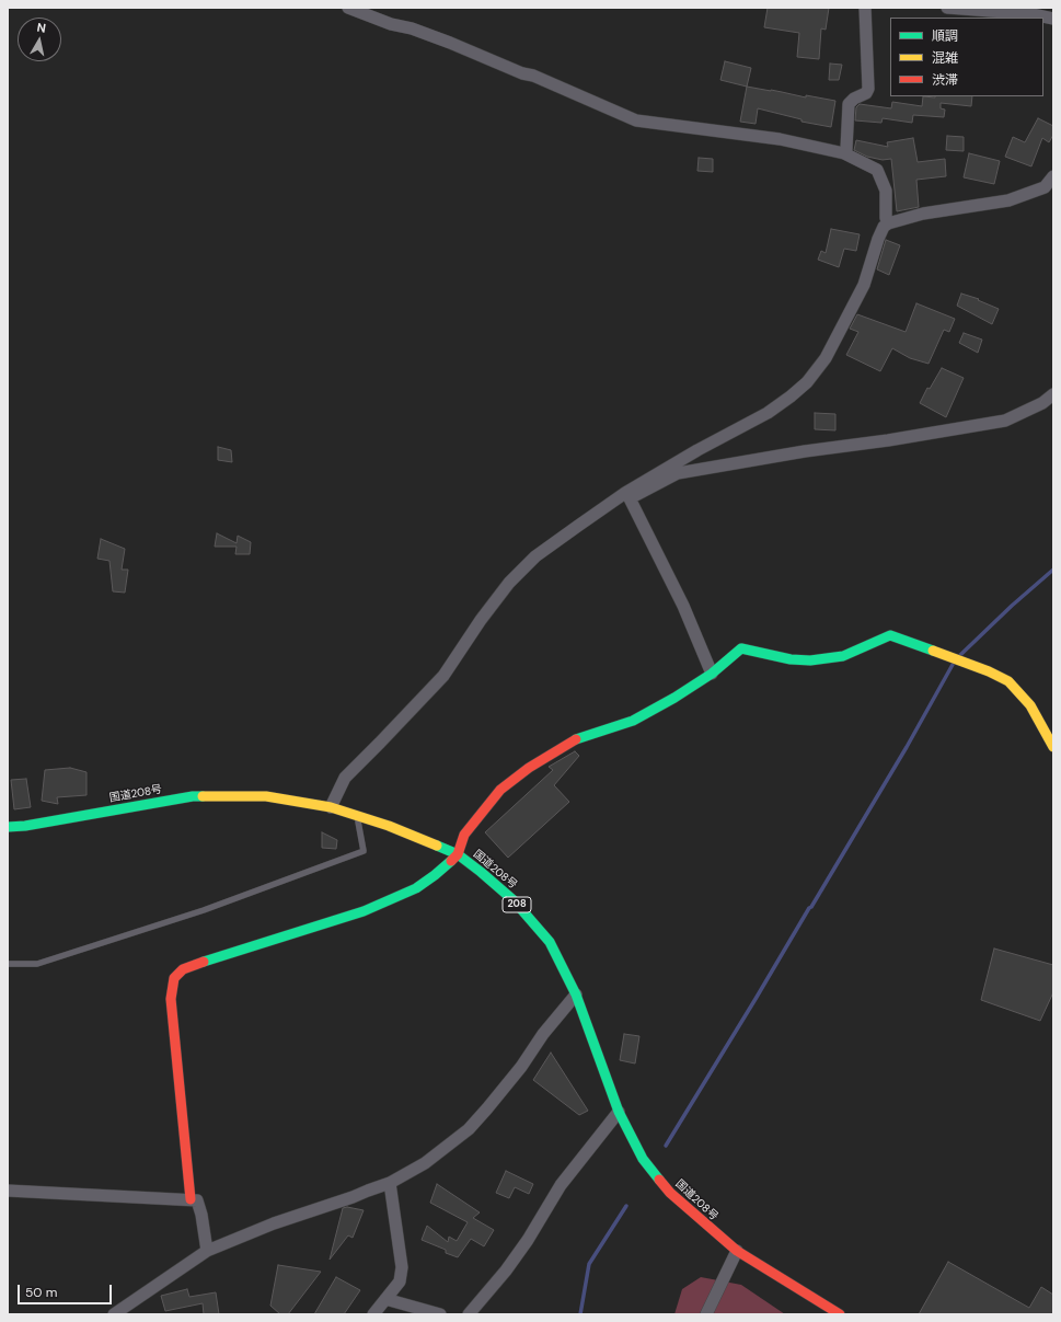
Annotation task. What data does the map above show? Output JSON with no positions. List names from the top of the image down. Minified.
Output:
{"streets":{"main road":["国道208号","208"]},"legend":["順調","混雑","渋滞"],"scale_bar":"50 m","north":"top"}
